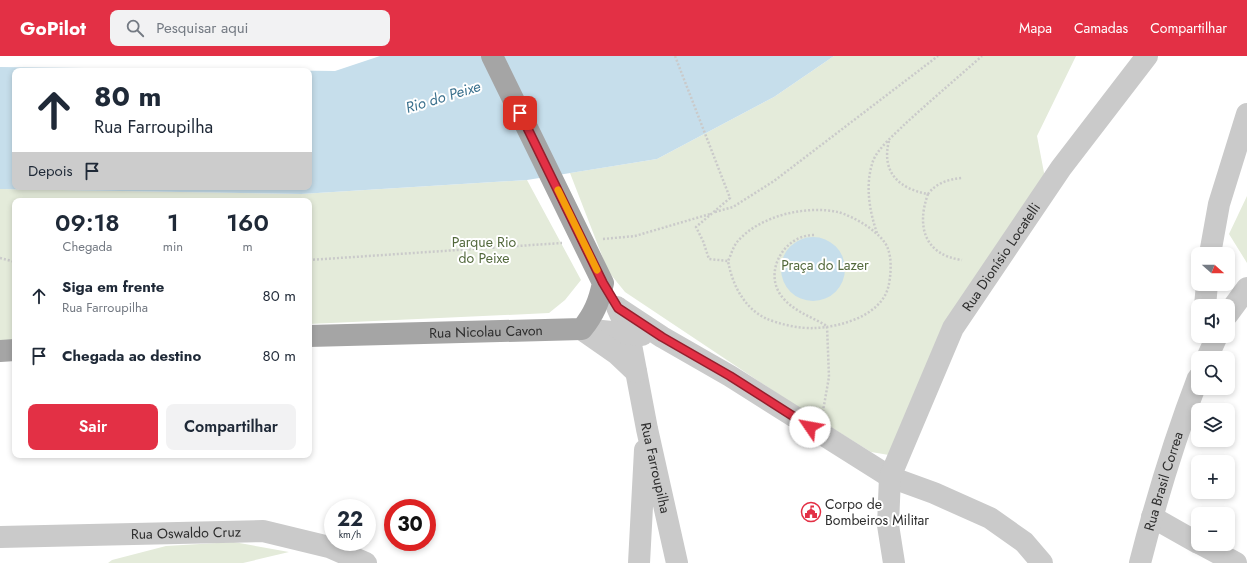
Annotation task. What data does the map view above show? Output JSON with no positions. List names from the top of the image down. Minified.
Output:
{"streets":{"main road":["Rua Nicolau Cavon","Rua Farroupilha"],"street":["Rua Dionísio Locatelli","Rua Brasil Correa","Rua Oswaldo Cruz"]},"crossings":[["Rua Dionísio Locatelli","Rua Nicolau Cavon"],["Rua Nicolau Cavon","Rua Farroupilha"]],"water":["Rio do Peixe"],"parks":["Parque Rio do Peixe","Praça do Lazer"],"places":{"public building":["Corpo de Bombeiros Militar"]},"north":"right","page":{"header":"GoPilot","search":"Pesquisar aqui","nav":["Mapa","Camadas","Compartilhar"],"turn":["80 m","Rua Farroupilha"],"then":"Depois","eta":["09:18","Chegada","1","min","160","m"],"map_buttons":["+","−"],"list":[{"name":"Siga em frente","note":"Rua Farroupilha","value":"80 m"},{"name":"Chegada ao destino","value":"80 m"}],"buttons":["Sair","Compartilhar"],"speed":"22 km/h","limit":"30"}}
